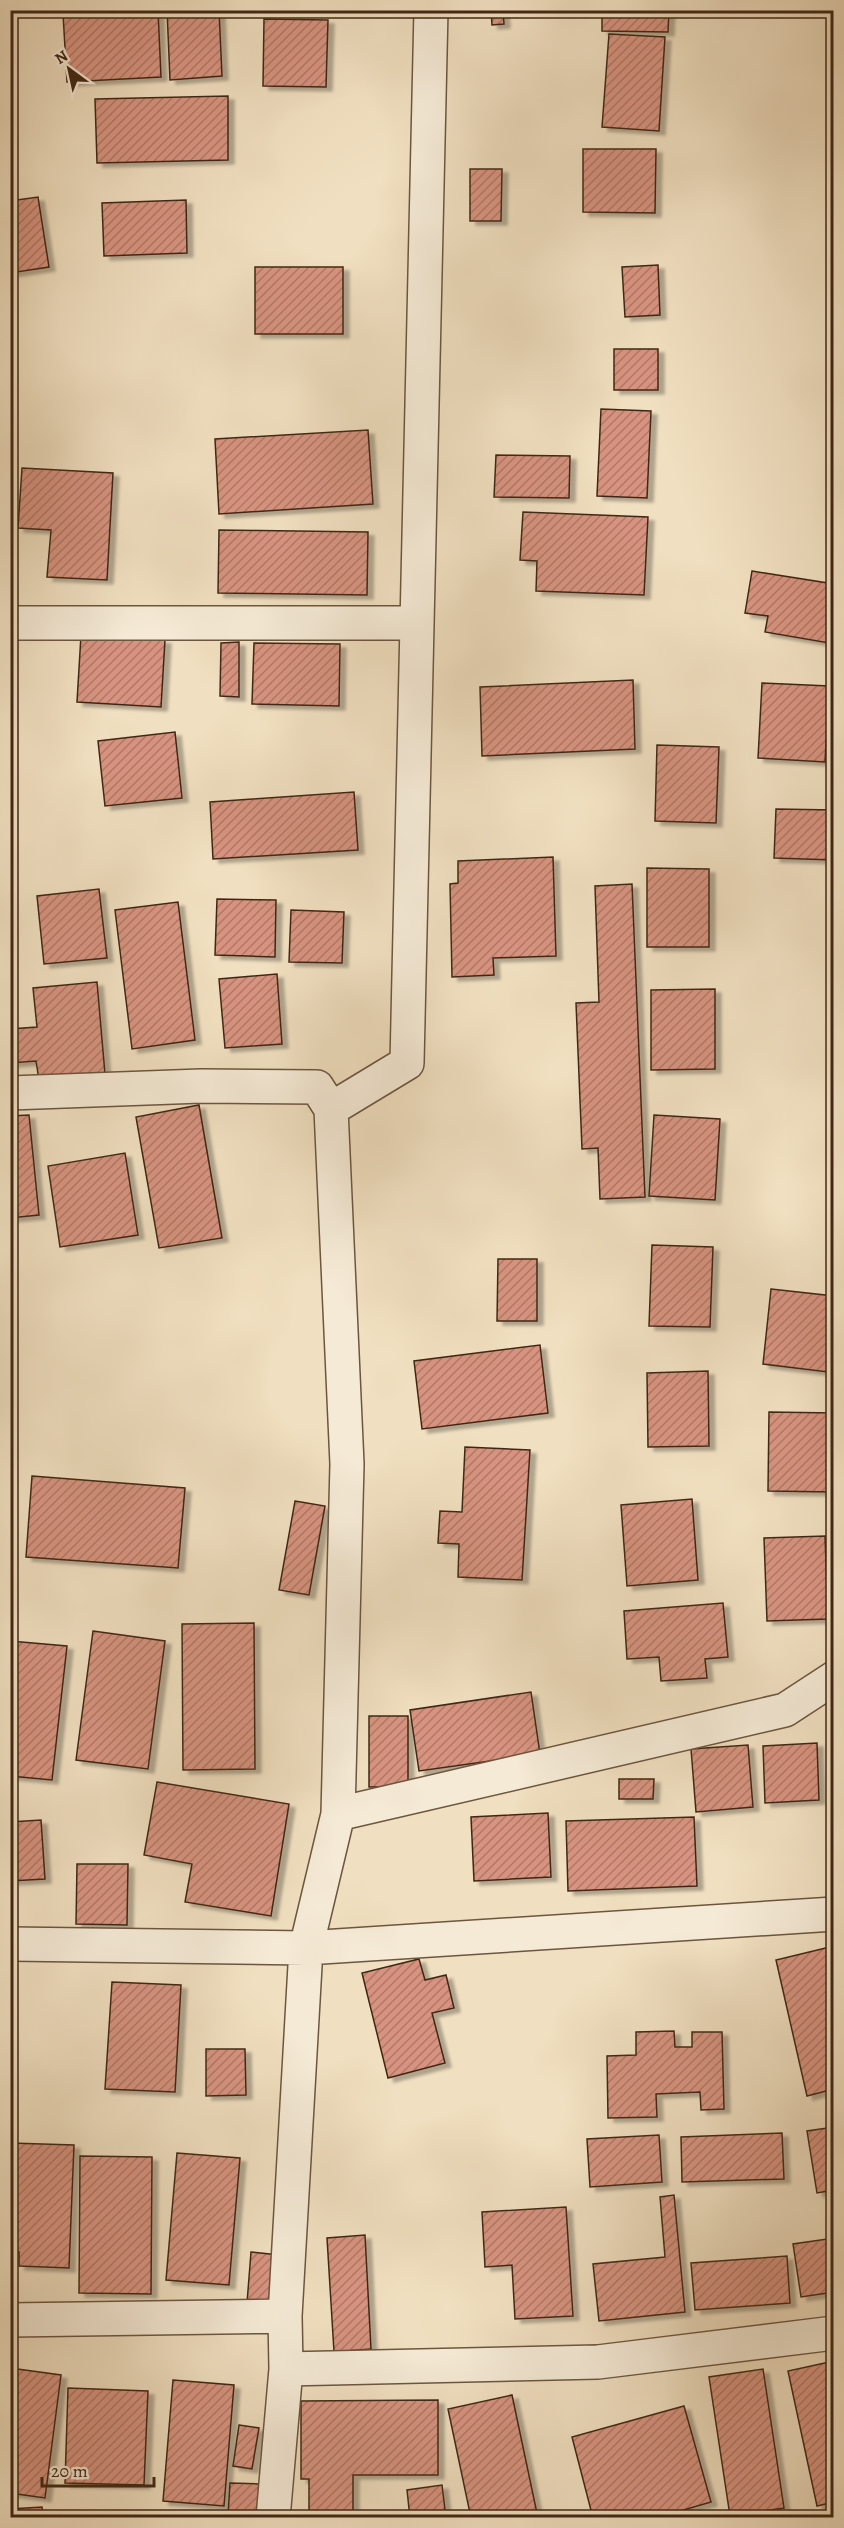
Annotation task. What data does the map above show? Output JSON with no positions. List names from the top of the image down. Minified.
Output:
{"scale_bar":"20 m","north":"top left"}
